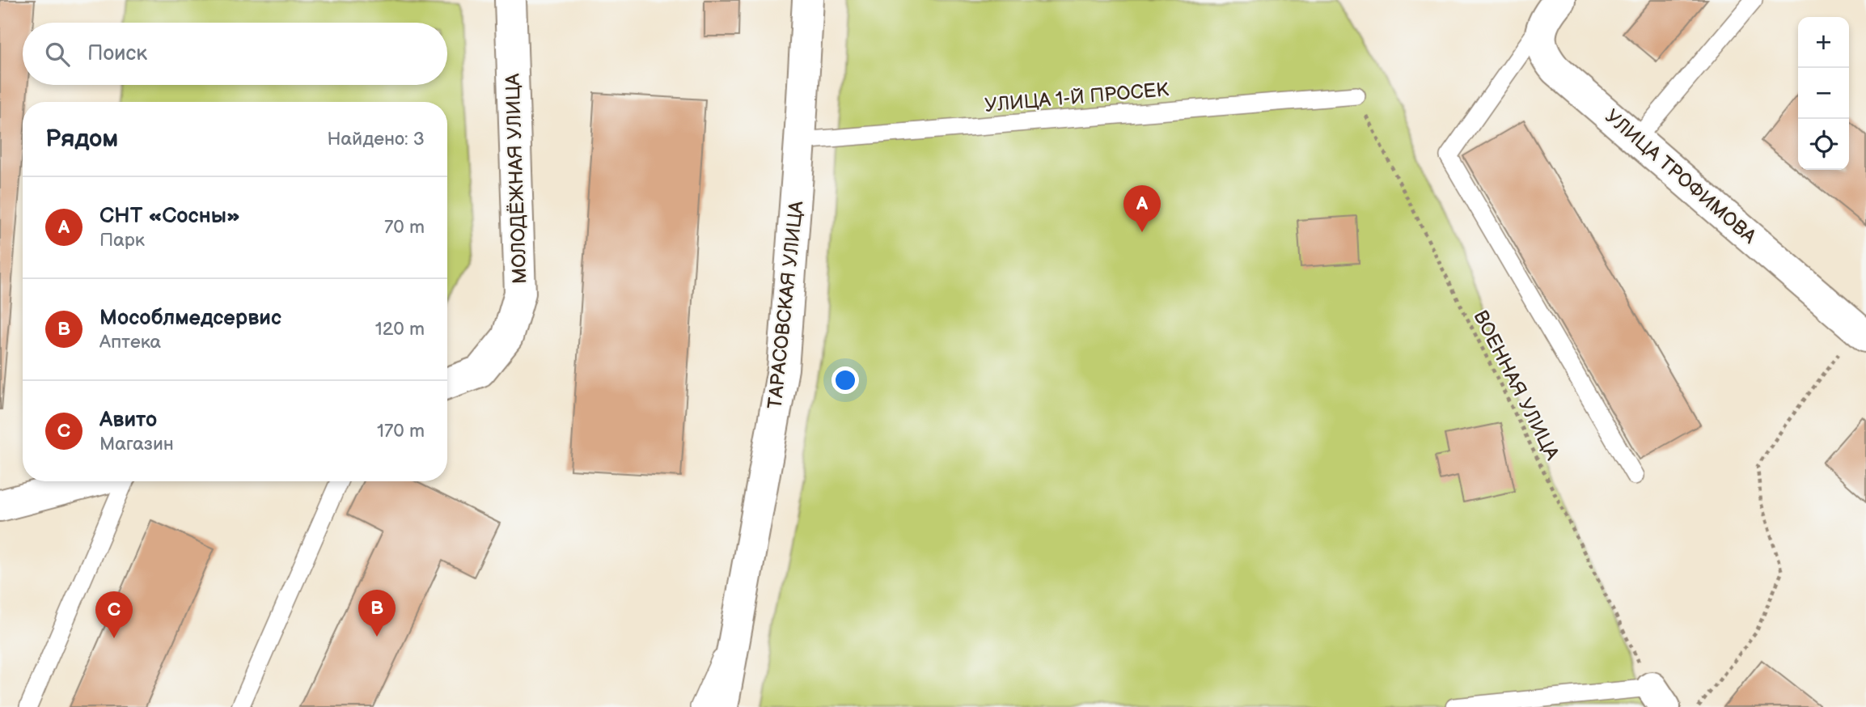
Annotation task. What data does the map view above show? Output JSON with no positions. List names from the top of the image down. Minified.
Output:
{"streets":{"street":["УЛИЦА ТРОФИМОВА","МОЛОДЁЖНАЯ УЛИЦА","ТАРАСОВСКАЯ УЛИЦА"],"lane":["УЛИЦА 1-Й ПРОСЕК"],"path":["ВОЕННАЯ УЛИЦА"]},"crossings":[["УЛИЦА 1-Й ПРОСЕК","ТАРАСОВСКАЯ УЛИЦА"],["УЛИЦА 1-Й ПРОСЕК","ВОЕННАЯ УЛИЦА"]],"page":{"map_buttons":["+","−"],"search":"Поиск","heading":["Рядом","Найдено: 3"],"list":[{"mark":"A","name":"СНТ «Сосны»","note":"Парк","value":"70 m"},{"mark":"B","name":"Мособлмедсервис","note":"Аптека","value":"120 m"},{"mark":"C","name":"Авито","note":"Магазин","value":"170 m"}],"pins":["A","B","C"]}}
